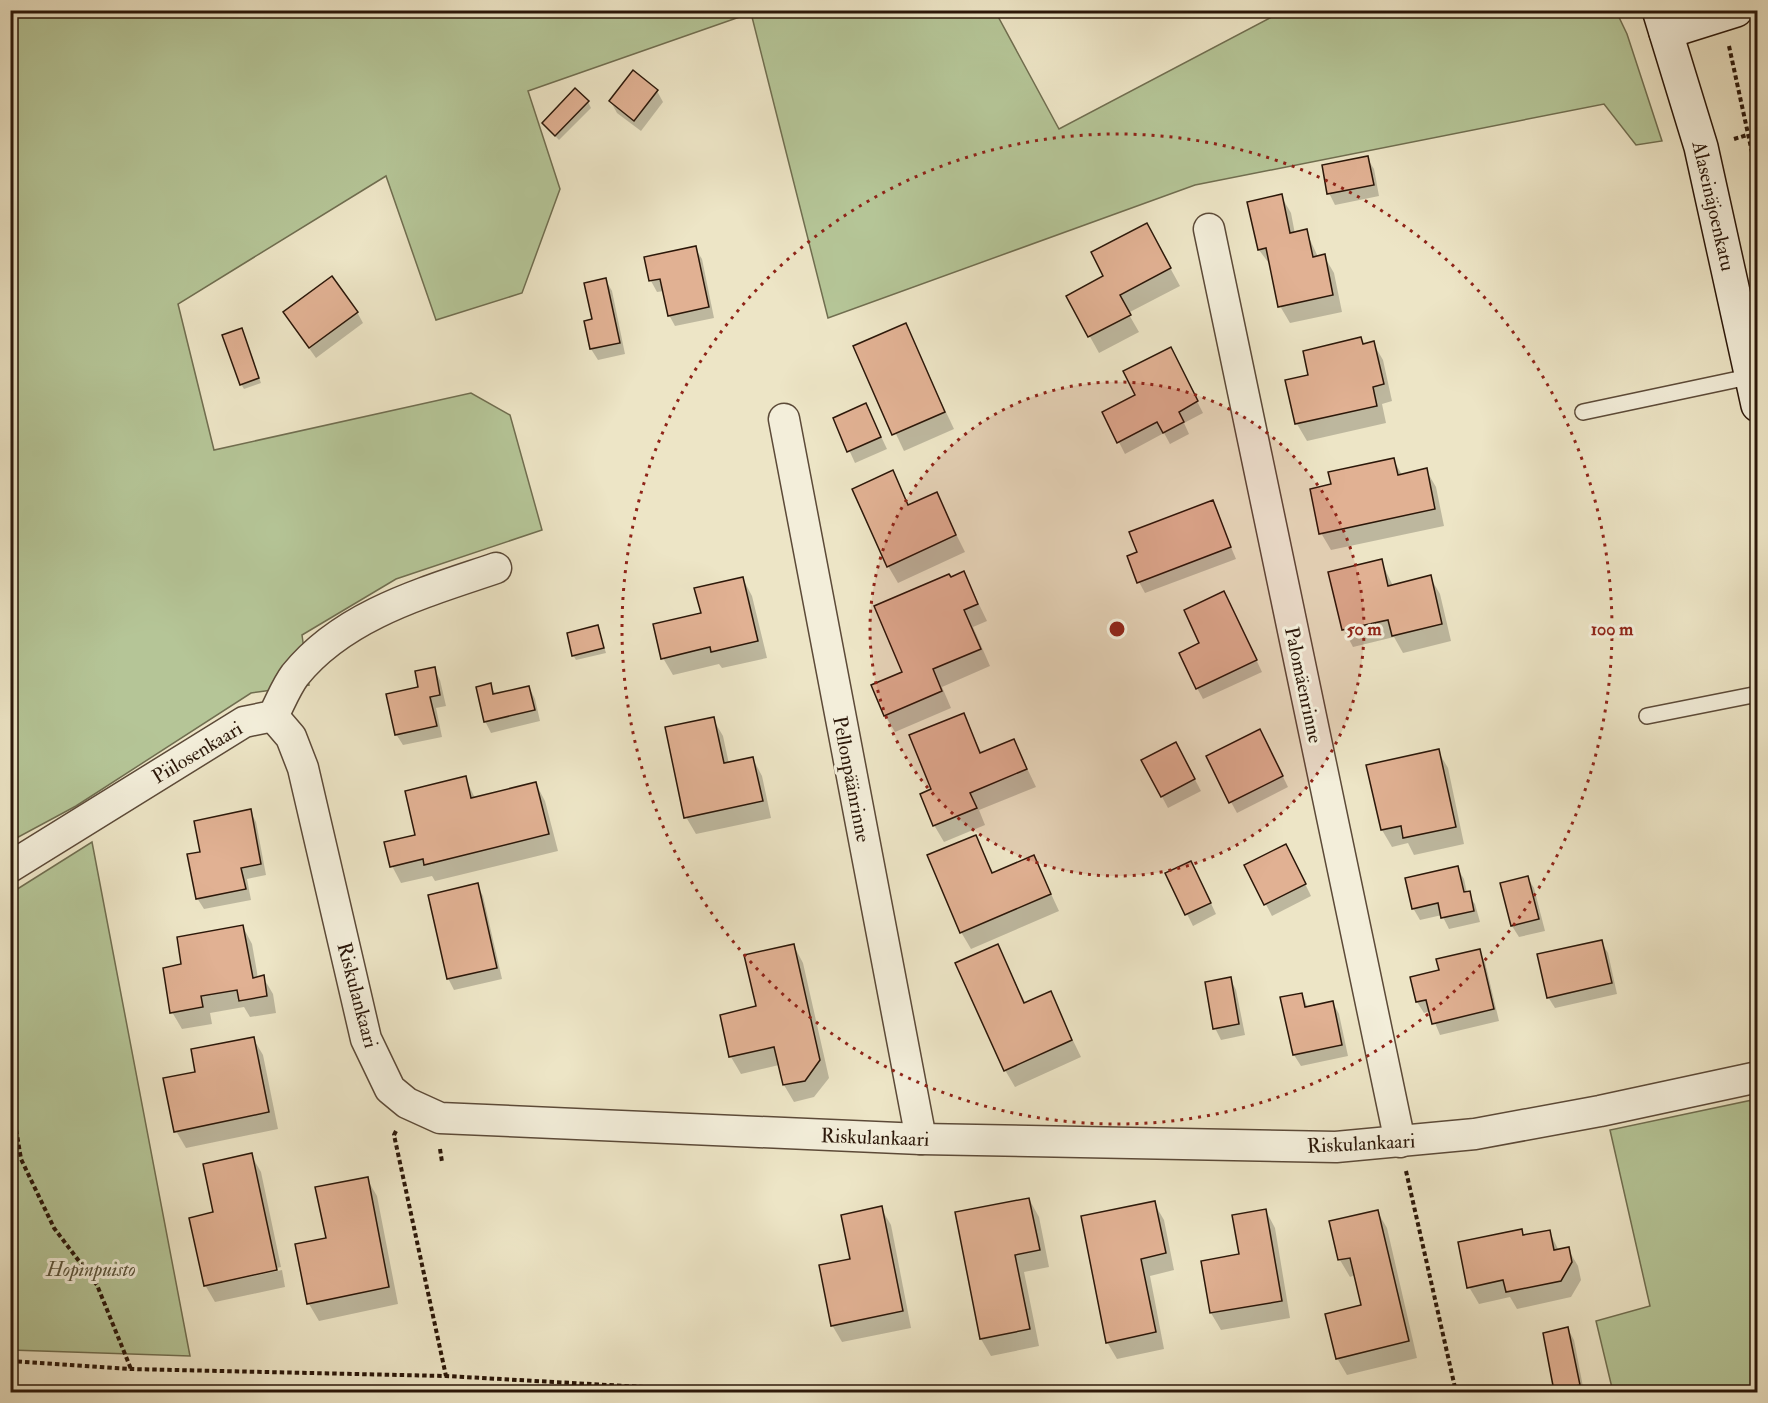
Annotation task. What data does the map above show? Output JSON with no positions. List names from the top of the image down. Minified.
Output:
{"streets":{"street":["Alaseinäjoenkatu","Palomäenrinne","Piilosenkaari","Pellonpäänrinne","Riskulankaari"]},"crossings":[["Palomäenrinne","Riskulankaari"],["Piilosenkaari","Riskulankaari"],["Pellonpäänrinne","Riskulankaari"]],"parks":["Hopinpuisto"],"rings":["50 m","100 m"]}
